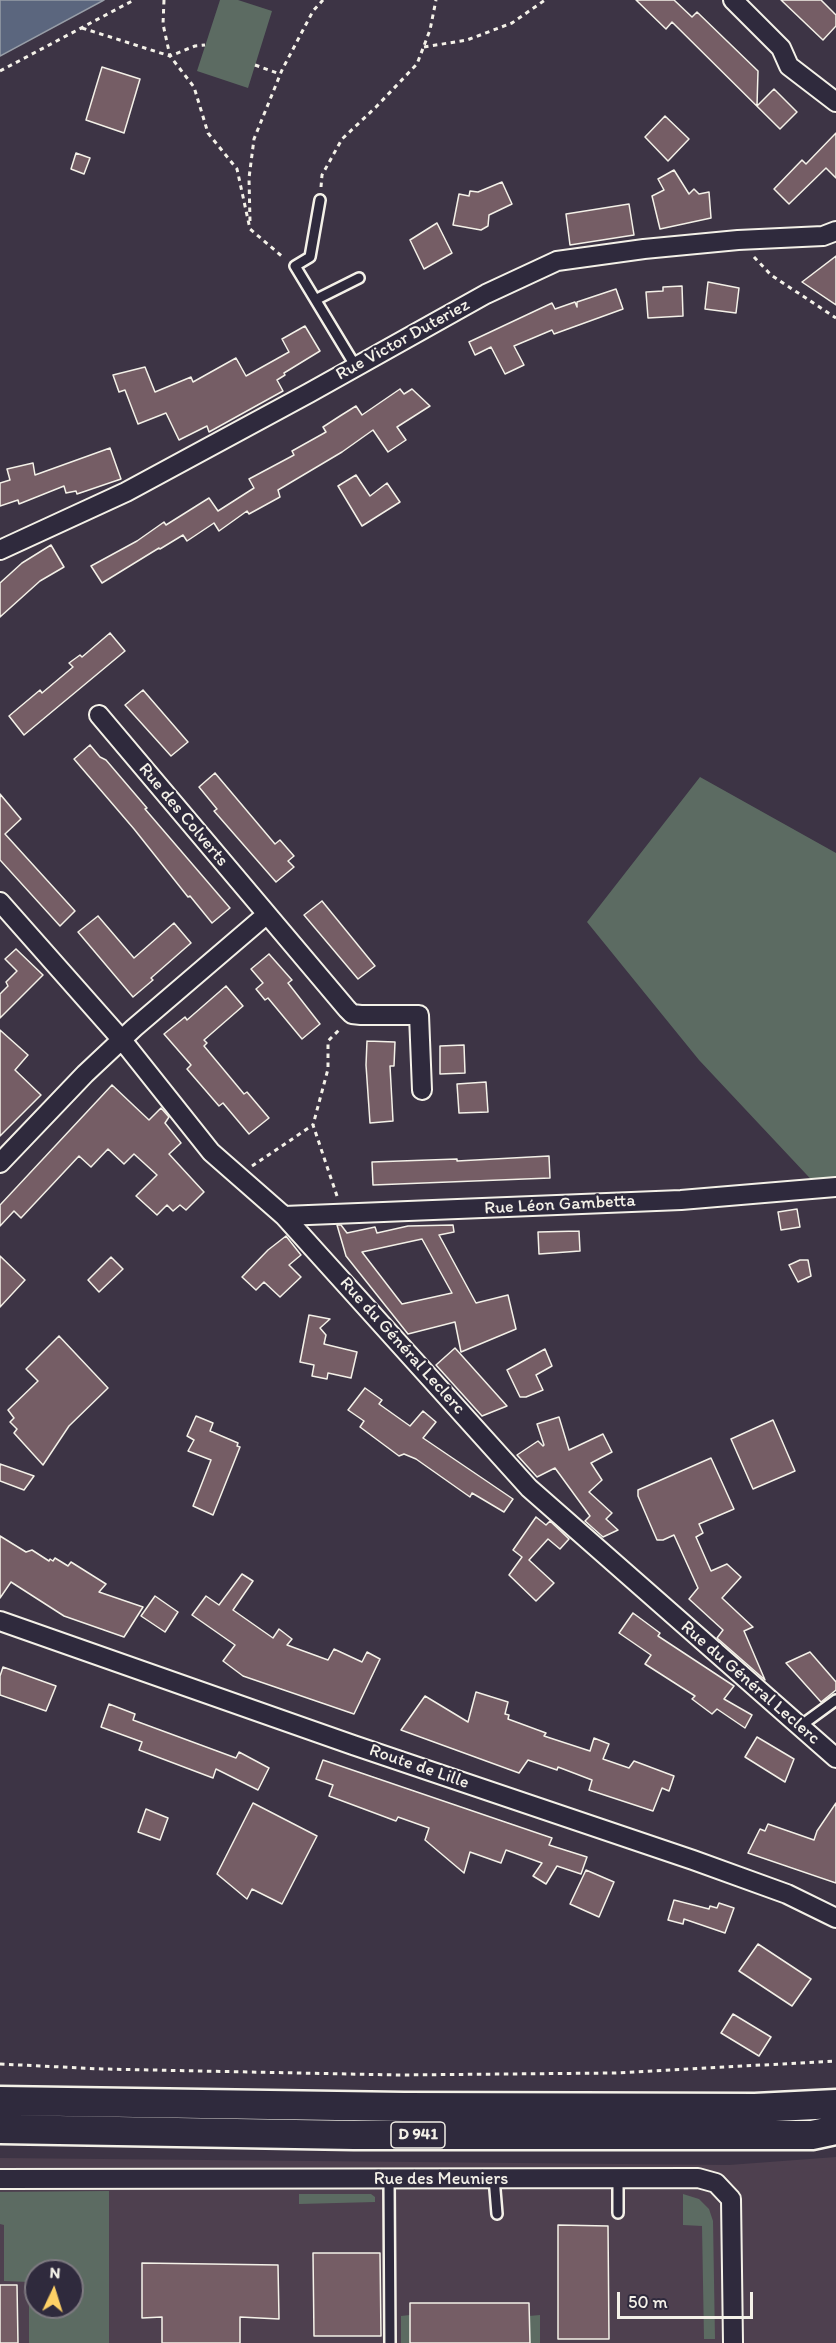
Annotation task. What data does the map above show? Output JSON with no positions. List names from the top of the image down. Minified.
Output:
{"streets":{"highway":["D 941"],"street":["Rue Victor Duteriez","Rue des Colverts","Rue Léon Gambetta","Rue du Général Leclerc","Route de Lille","Rue des Meuniers"]},"crossings":[["Rue Léon Gambetta","Rue du Général Leclerc"]],"scale_bar":"50 m","north":"top"}
